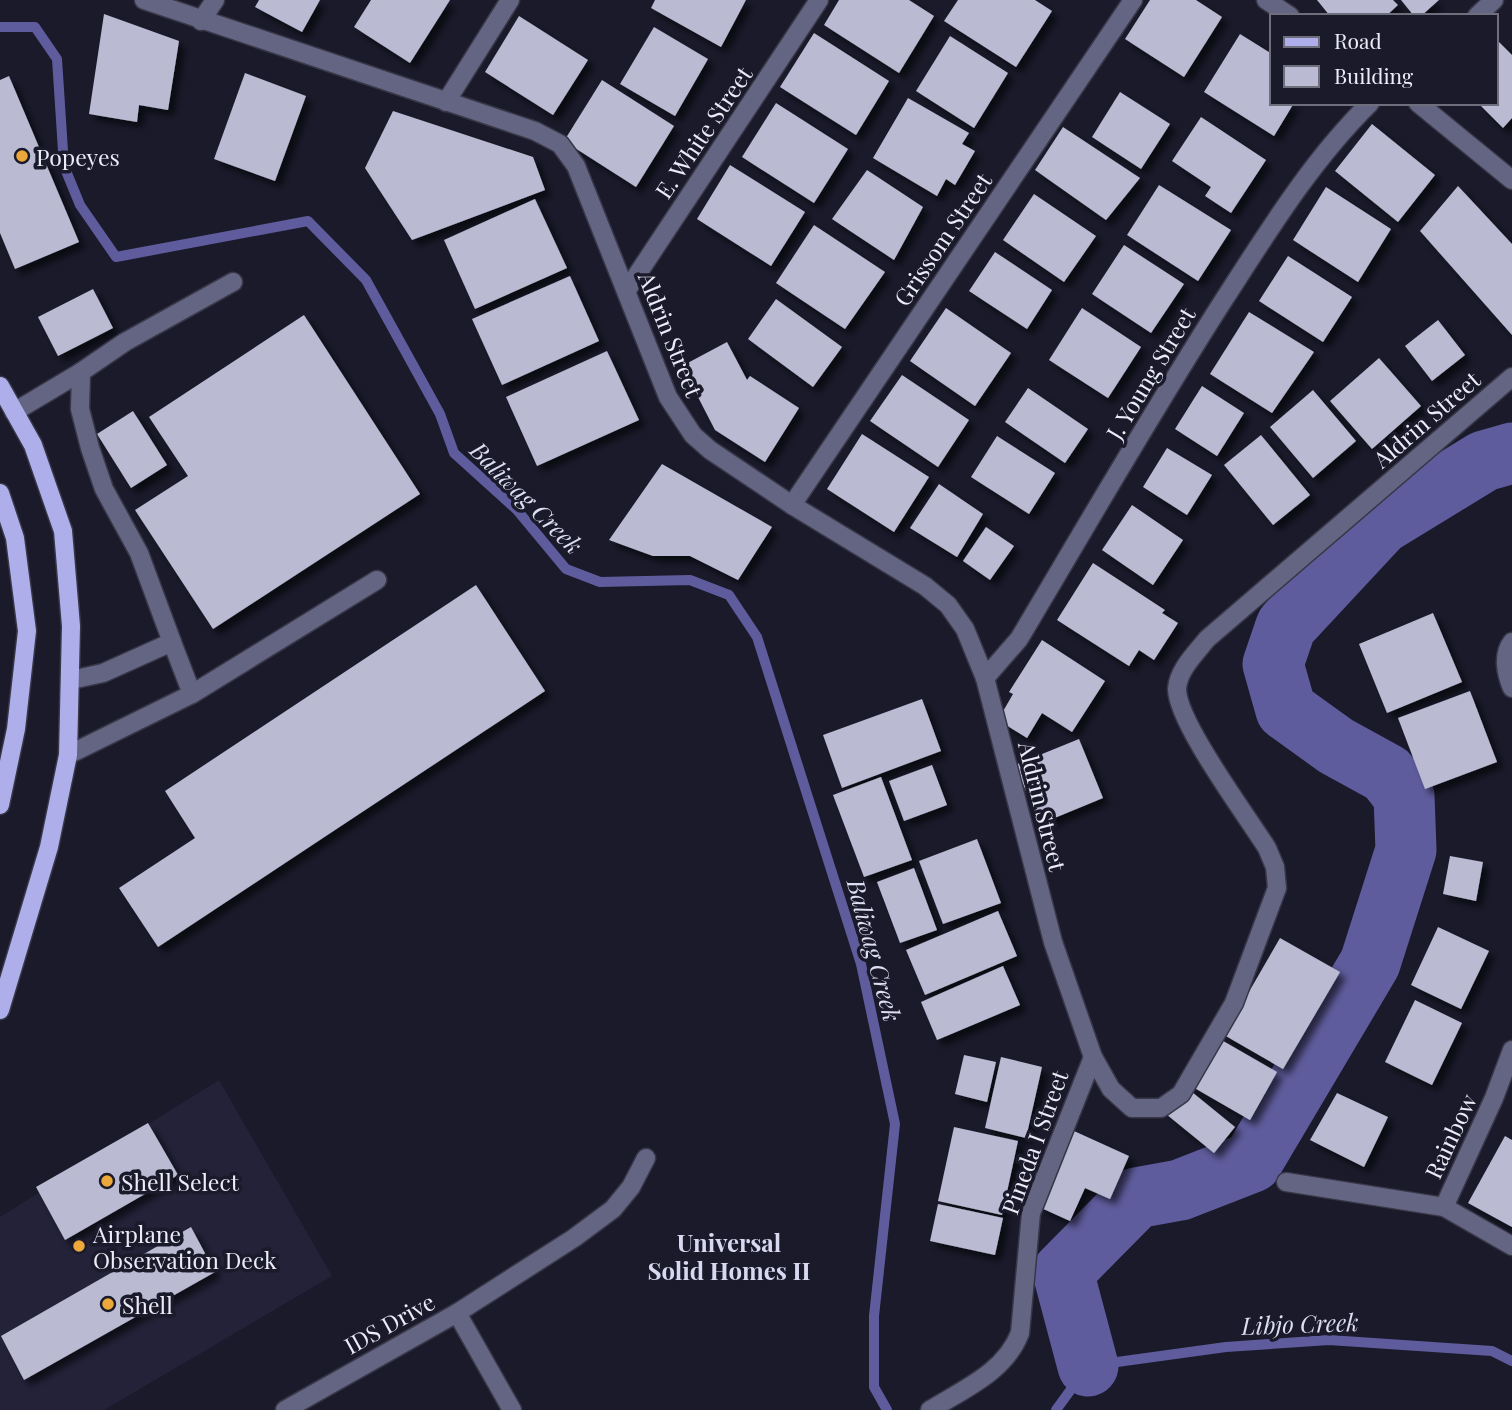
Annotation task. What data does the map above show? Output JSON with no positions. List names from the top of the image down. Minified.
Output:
{"streets":{"street":["E. White Street","Grissom Street","Aldrin Street","J. Young Street","Rainbow","Pineda I Street","IDS Drive"]},"crossings":[["E. White Street","Aldrin Street"],["Grissom Street","Aldrin Street"],["Aldrin Street","J. Young Street"],["Aldrin Street","Pineda I Street"]],"districts":["Universal Solid Homes II"],"water":["Baliwag Creek","Libjo Creek"],"places":["Popeyes","Shell Select","Airplane Observation Deck","Shell"],"legend":["Road","Building"]}
